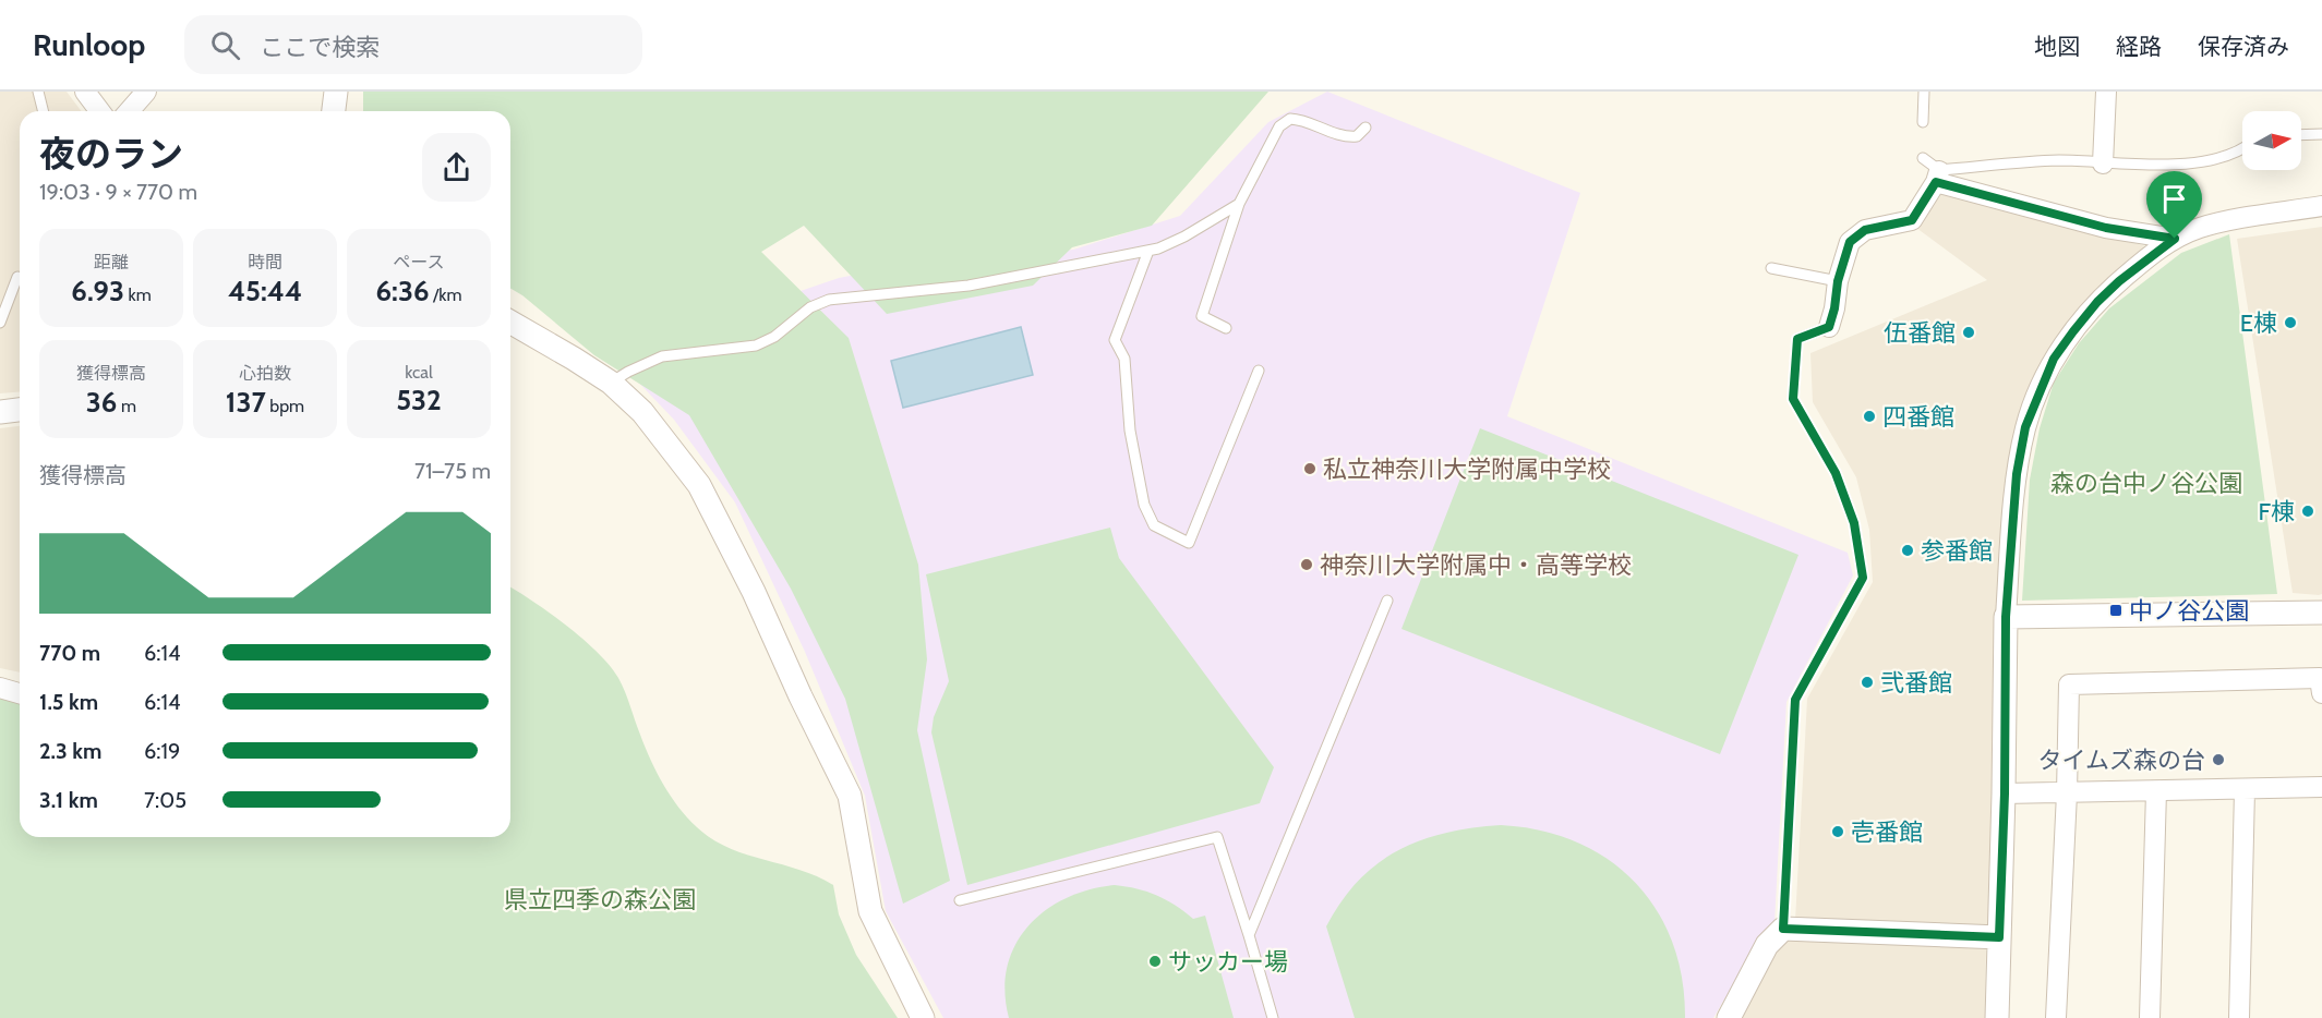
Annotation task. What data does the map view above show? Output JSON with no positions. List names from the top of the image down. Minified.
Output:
{"parks":["森の台中ノ谷公園","県立四季の森公園"],"places":{"other":["E棟","伍番館","四番館","私立神奈川大学附属中学校","F棟","参番館","神奈川大学附属中・高等学校","弐番館","タイムズ森の台","壱番館","サッカー場"],"transit":["中ノ谷公園"]},"north":"right","page":{"header":"Runloop","search":"ここで検索","nav":["地図","経路","保存済み"],"heading":["夜のラン","19:03 · 9 × 770 m"],"stats":[["距離","6.93 km"],["時間","45:44"],["ペース","6:36 /km"],["獲得標高","36 m"],["心拍数","137 bpm"],["kcal","532"]],"chart":["獲得標高","71–75 m"],"list":[{"name":"770 m","note":"6:14"},{"name":"1.5 km","note":"6:14"},{"name":"2.3 km","note":"6:19"},{"name":"3.1 km","note":"7:05"}]}}
